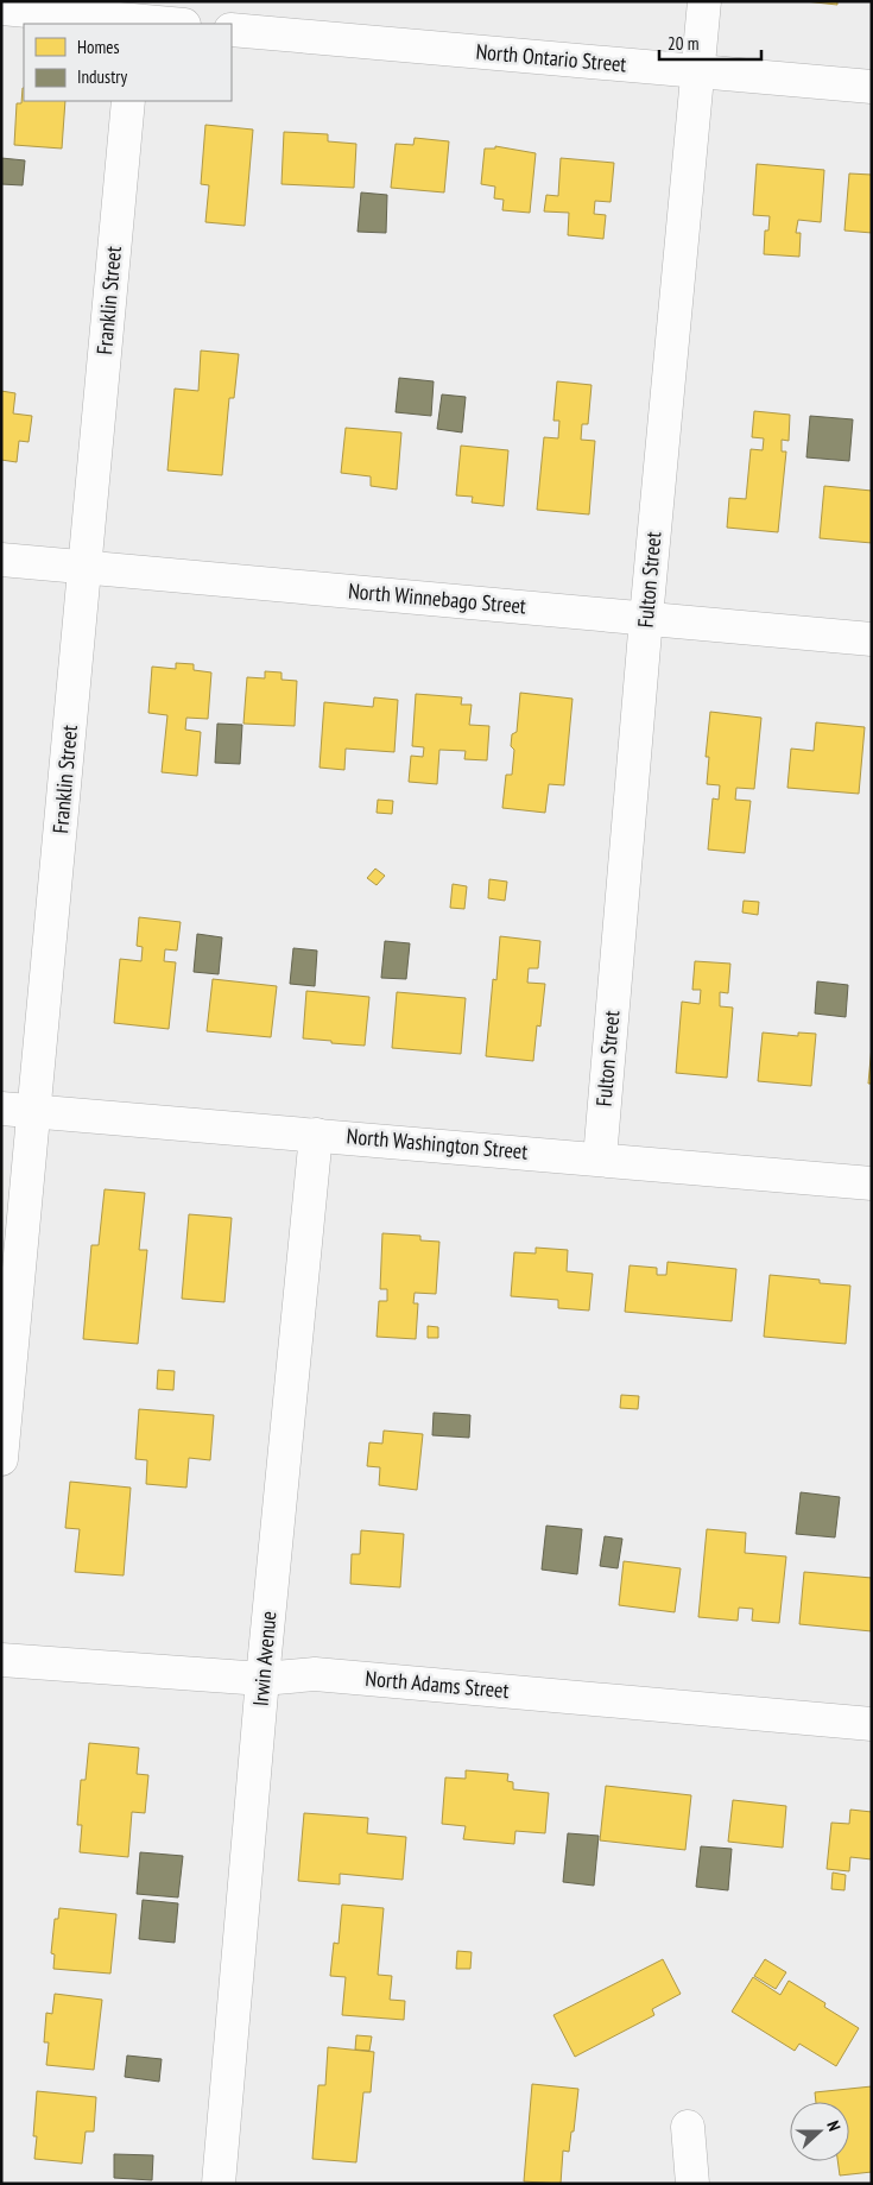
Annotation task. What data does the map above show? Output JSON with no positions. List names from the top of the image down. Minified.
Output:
{"streets":{"street":["North Ontario Street","Franklin Street","Fulton Street","North Winnebago Street","North Washington Street","Irwin Avenue","North Adams Street"]},"crossings":[["North Ontario Street","Fulton Street"],["Franklin Street","North Winnebago Street"],["Franklin Street","North Washington Street"],["Fulton Street","North Winnebago Street"],["Fulton Street","North Washington Street"],["North Washington Street","Irwin Avenue"],["Irwin Avenue","North Adams Street"]],"legend":["Homes","Industry"],"scale_bar":"20 m","north":"right"}
